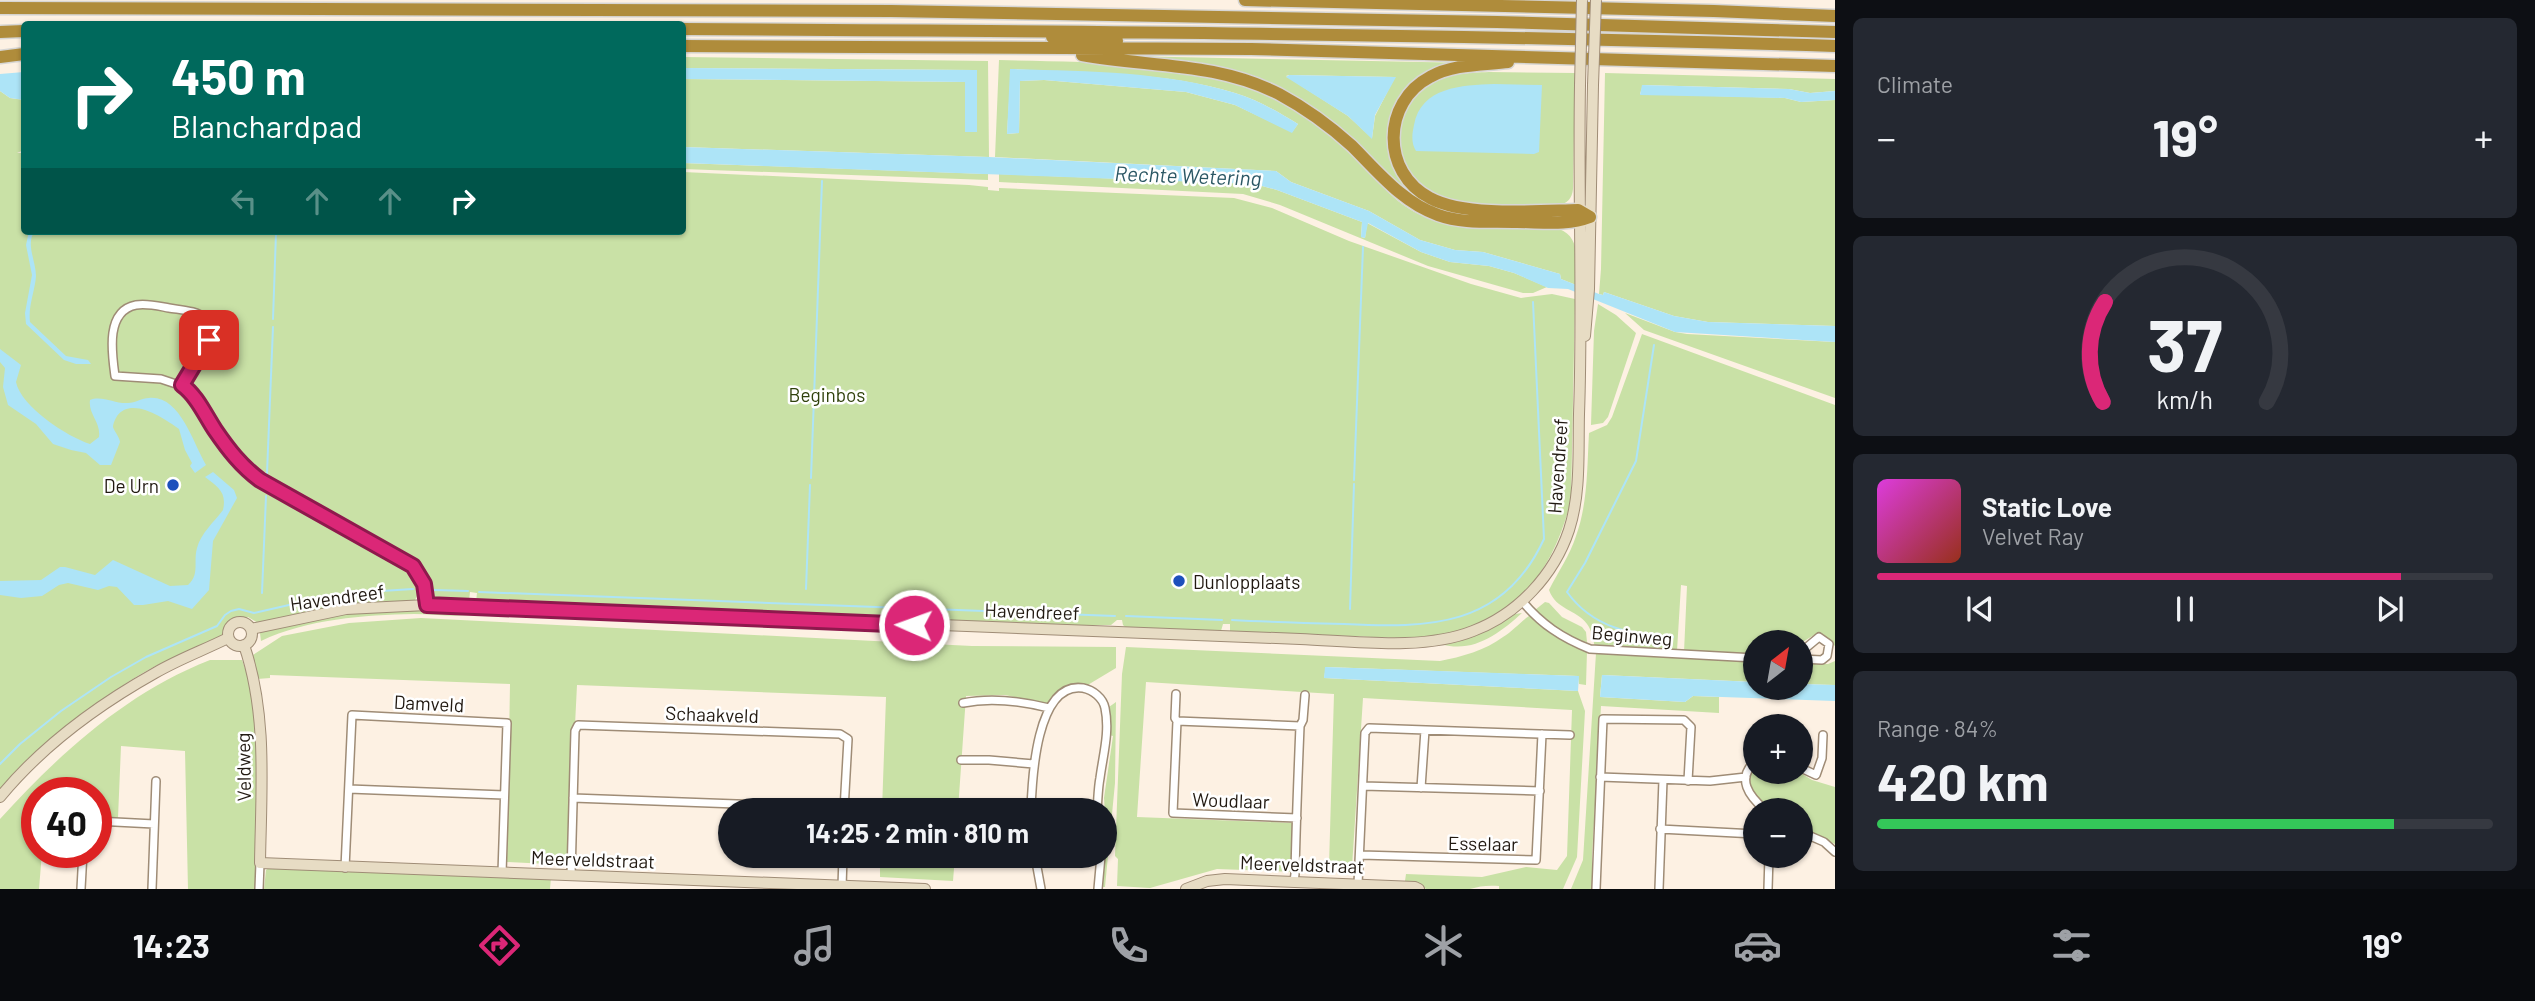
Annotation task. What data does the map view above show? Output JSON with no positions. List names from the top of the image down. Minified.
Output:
{"streets":{"street":["Havendreef","Beginweg","Damveld","Schaakveld","Veldweg","Woudlaar","Esselaar","Meerveldstraat"]},"crossings":[["Havendreef","Beginweg"],["Havendreef","Veldweg"],["Damveld","Meerveldstraat"],["Schaakveld","Meerveldstraat"],["Veldweg","Meerveldstraat"],["Woudlaar","Meerveldstraat"]],"water":["Rechte Wetering"],"parks":["Beginbos"],"places":["De Urn","Dunlopplaats"],"north":"top right","page":{"tile":["Climate",["Range · 84%","420 km"]],"turn":["450 m","Blanchardpad"],"heat":["−","19°","+"],"song":["Static Love","Velvet Ray"],"map_buttons":["+","−"],"limit":"40","trip":"14:25 · 2 min · 810 m","tabs":["14:23","19°"],"gauge":["37","km/h"]}}
